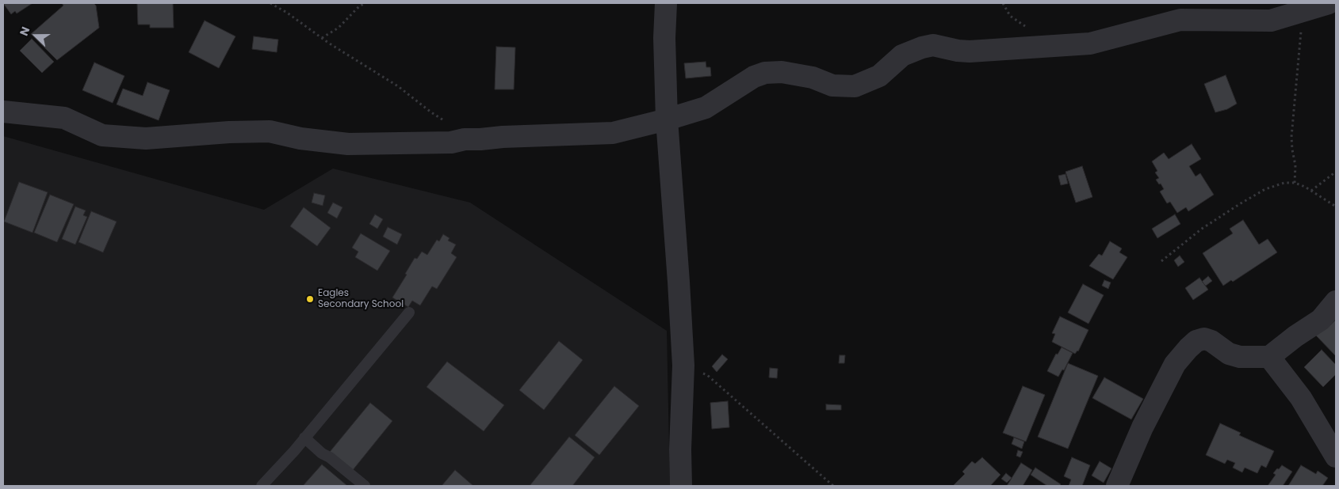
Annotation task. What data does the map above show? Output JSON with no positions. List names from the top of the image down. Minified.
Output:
{"places":["Eagles Secondary School"],"north":"left"}
